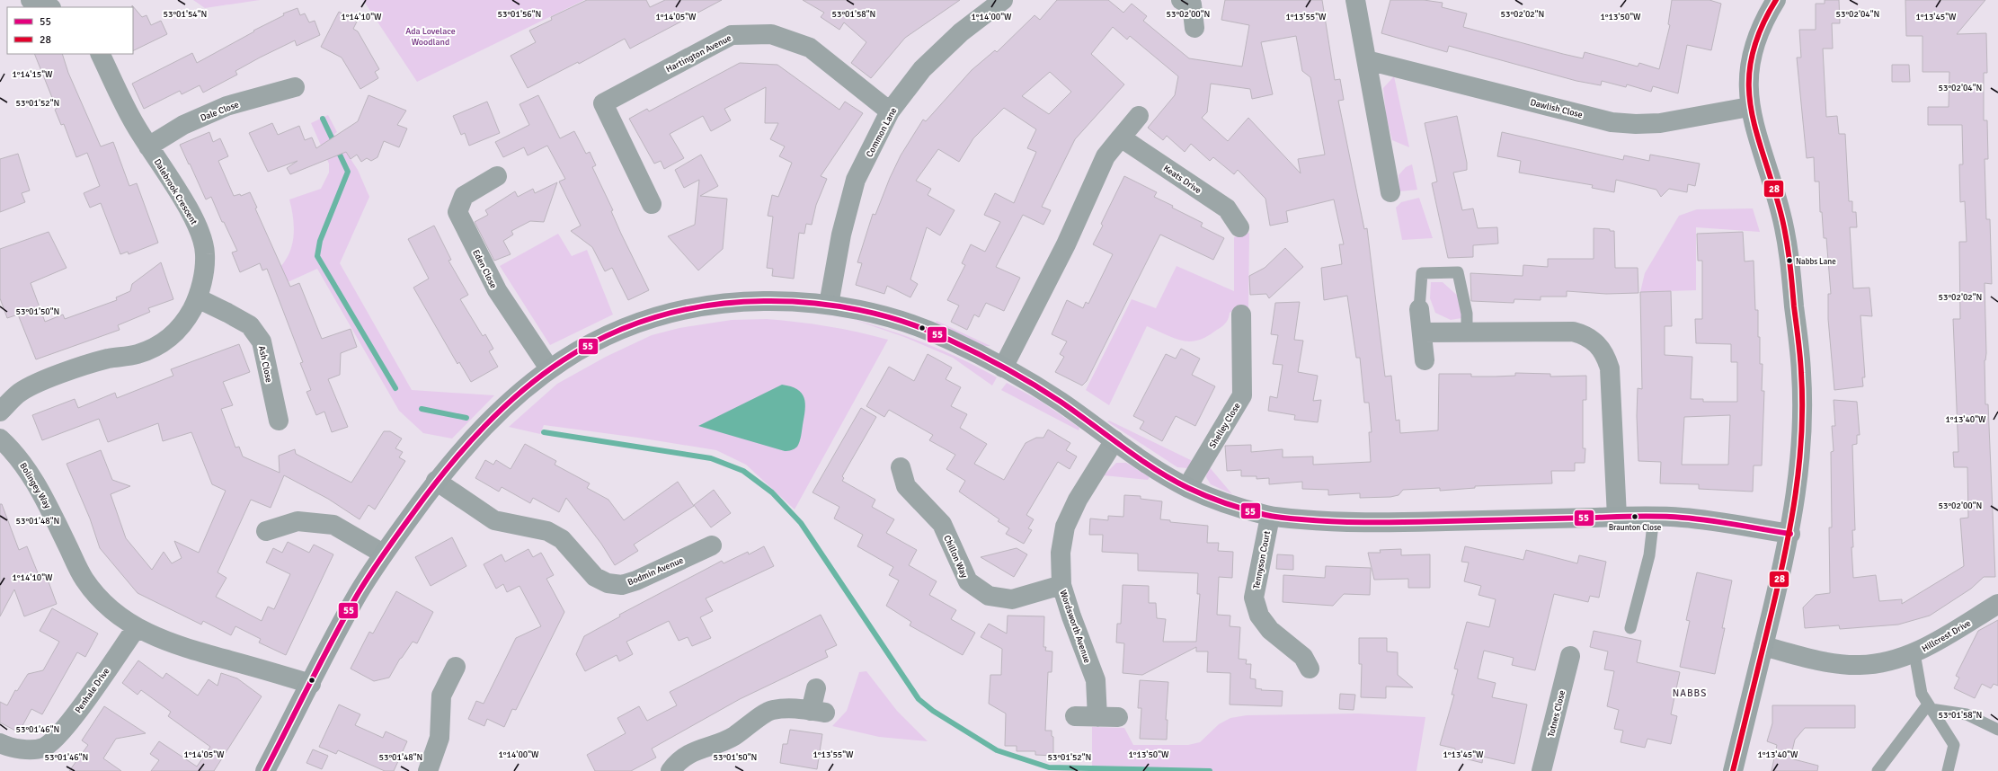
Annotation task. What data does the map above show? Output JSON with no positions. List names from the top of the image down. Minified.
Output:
{"streets":{"street":["Hartington Avenue","Dawlish Close","Dale Close","Common Lane","Keats Drive","Dalebrook Crescent","Eden Close","Ash Close","Shelley Close","Bolingey Way","Chillon Way","Tennyson Court","Bodmin Avenue","Wordsworth Avenue","Hillcrest Drive","Penhale Drive","Totnes Close"]},"crossings":[["Hartington Avenue","Common Lane"],["Dale Close","Dalebrook Crescent"],["Dalebrook Crescent","Ash Close"],["Bolingey Way","Penhale Drive"],["Chillon Way","Wordsworth Avenue"]],"districts":["NABBS"],"parks":["Ada Lovelace Woodland"],"places":["Nabbs Lane","Braunton Close"],"lines":["transit line 28","transit line 55"],"legend":["55","28"],"coordinates":["53°01'54\"N","53°01'58\"N","53°02'00\"N","53°02'02\"N","53°01'56\"N","53°02'04\"N","1°14'10\"W","1°14'05\"W","1°14'00\"W","1°13'55\"W","1°13'50\"W","1°13'45\"W","1°14'15\"W","53°01'52\"N","53°01'50\"N","1°13'40\"W","53°01'48\"N","53°01'46\"N"]}
